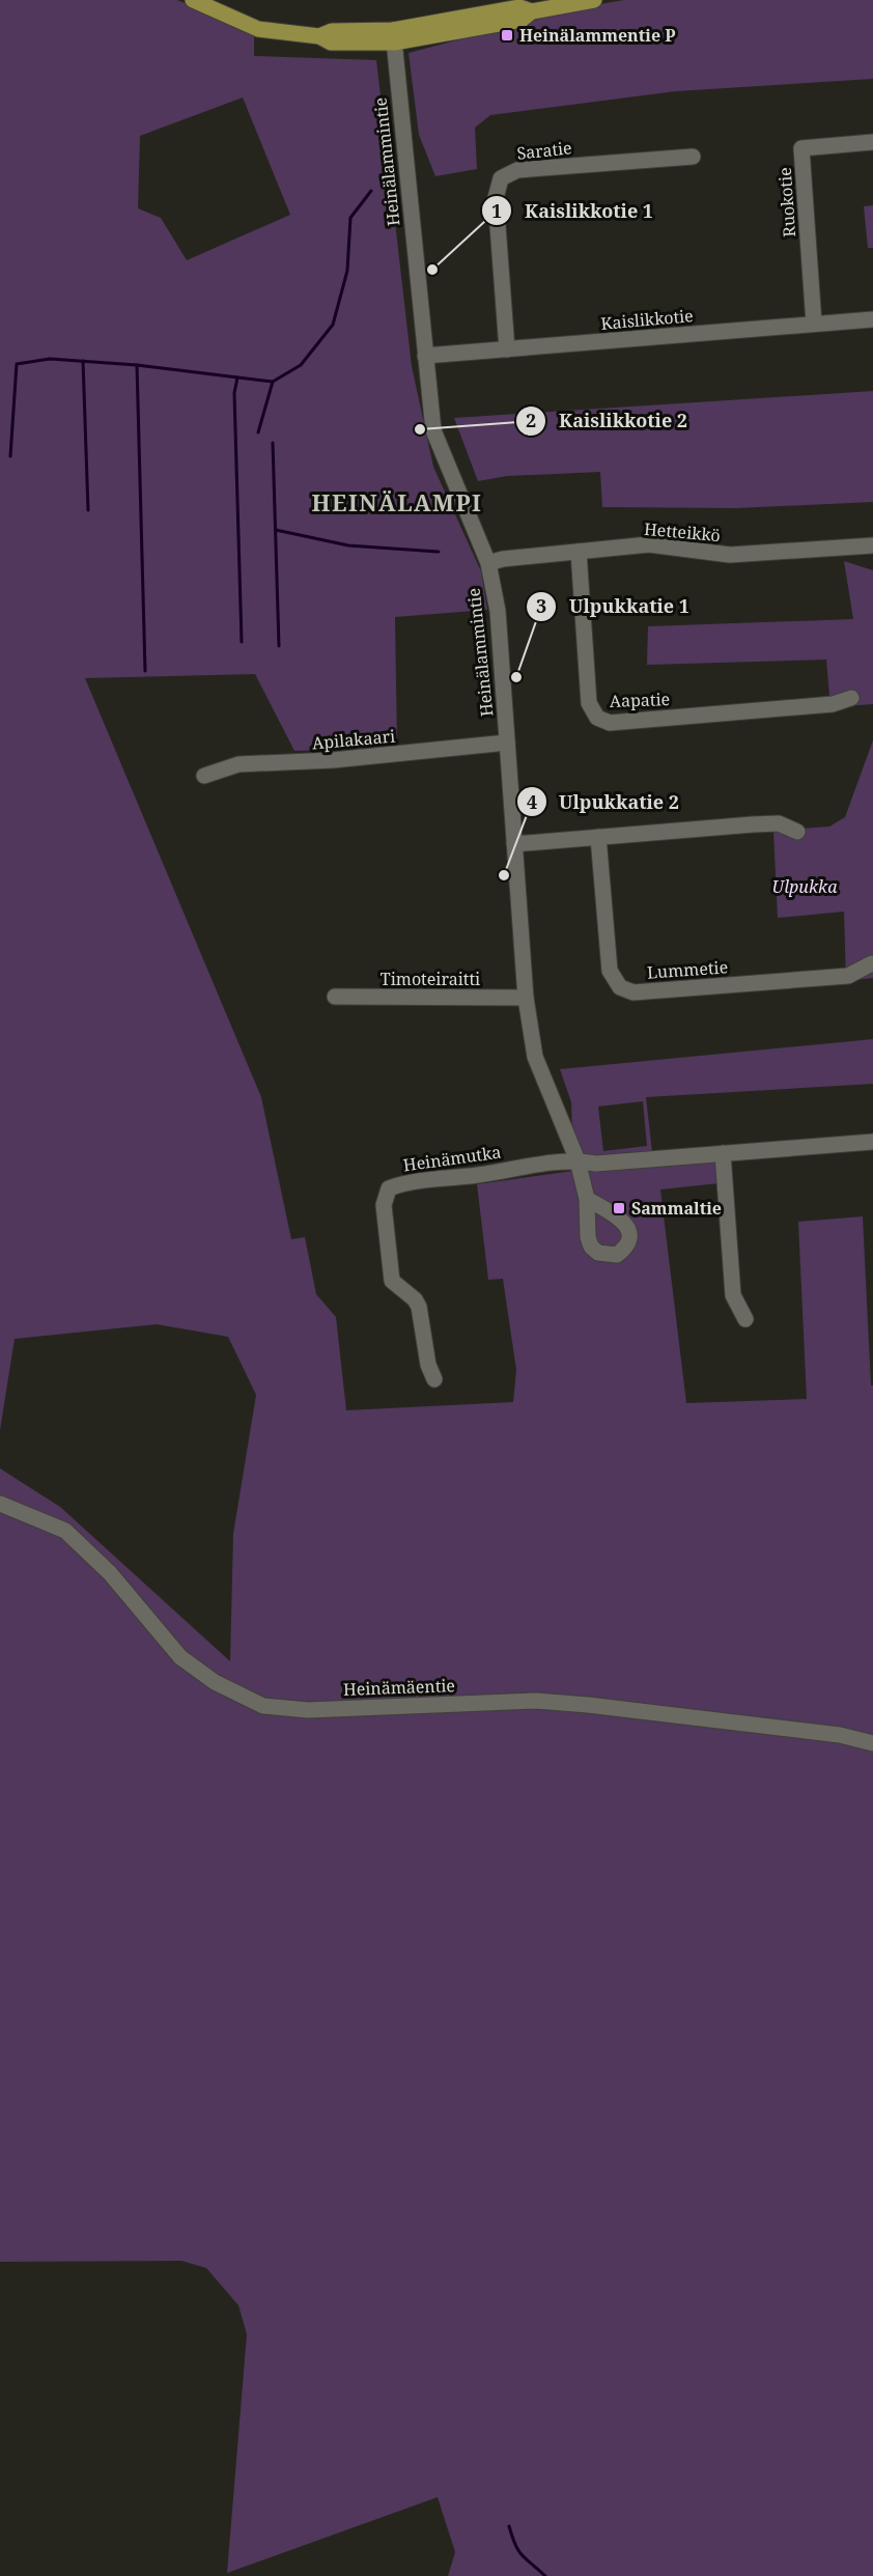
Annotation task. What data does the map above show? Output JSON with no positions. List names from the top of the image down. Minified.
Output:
{"streets":{"street":["Saratie","Heinälammintie","Ruokotie","Kaislikkotie","Hetteikkö","Aapatie","Apilakaari","Lummetie","Timoteiraitti","Heinämutka","Heinämäentie"]},"crossings":[["Saratie","Kaislikkotie"],["Heinälammintie","Kaislikkotie"],["Heinälammintie","Hetteikkö"],["Heinälammintie","Apilakaari"],["Heinälammintie","Timoteiraitti"],["Heinälammintie","Heinämutka"],["Ruokotie","Kaislikkotie"],["Hetteikkö","Aapatie"]],"districts":["HEINÄLAMPI"],"parks":["Ulpukka"],"places":{"transit":["Heinälammentie P","Sammaltie"],"other":["Kaislikkotie 1","Kaislikkotie 2","Ulpukkatie 1","Ulpukkatie 2"]}}
